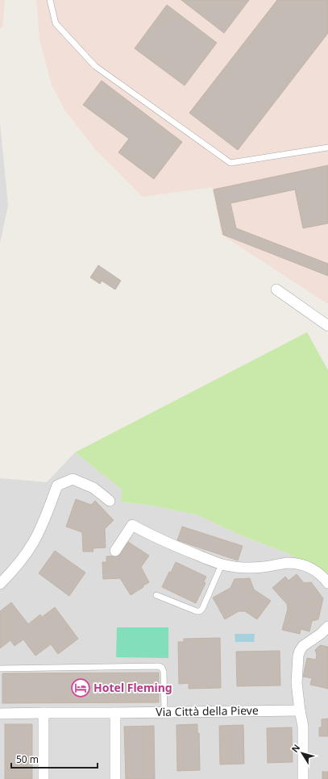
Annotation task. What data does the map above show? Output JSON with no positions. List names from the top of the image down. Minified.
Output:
{"streets":{"street":["Via Città della Pieve"]},"places":{"hotel":["Hotel Fleming"]},"scale_bar":"50 m","north":"top left"}
